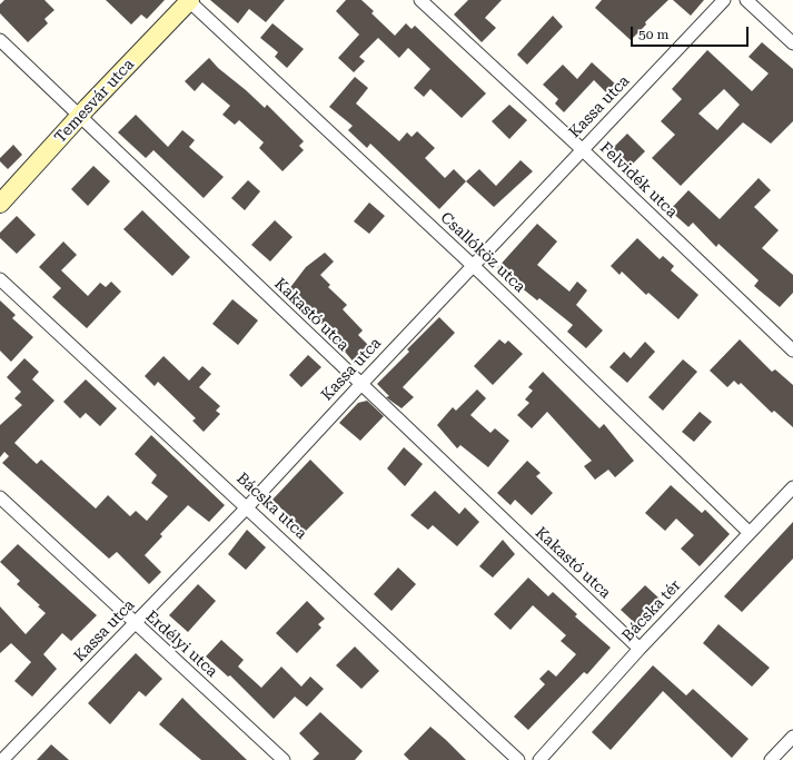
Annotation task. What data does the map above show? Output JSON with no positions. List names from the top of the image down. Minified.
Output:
{"streets":{"street":["Temesvár utca","Kassa utca","Felvidék utca","Csallóköz utca","Kakastó utca","Bácska utca","Bácska tér","Erdélyi utca"]},"crossings":[["Temesvár utca","Csallóköz utca"],["Temesvár utca","Kakastó utca"],["Kassa utca","Felvidék utca"],["Kassa utca","Csallóköz utca"],["Kassa utca","Kakastó utca"],["Kassa utca","Bácska utca"],["Kassa utca","Erdélyi utca"],["Csallóköz utca","Bácska tér"],["Kakastó utca","Bácska tér"]],"scale_bar":"50 m"}
